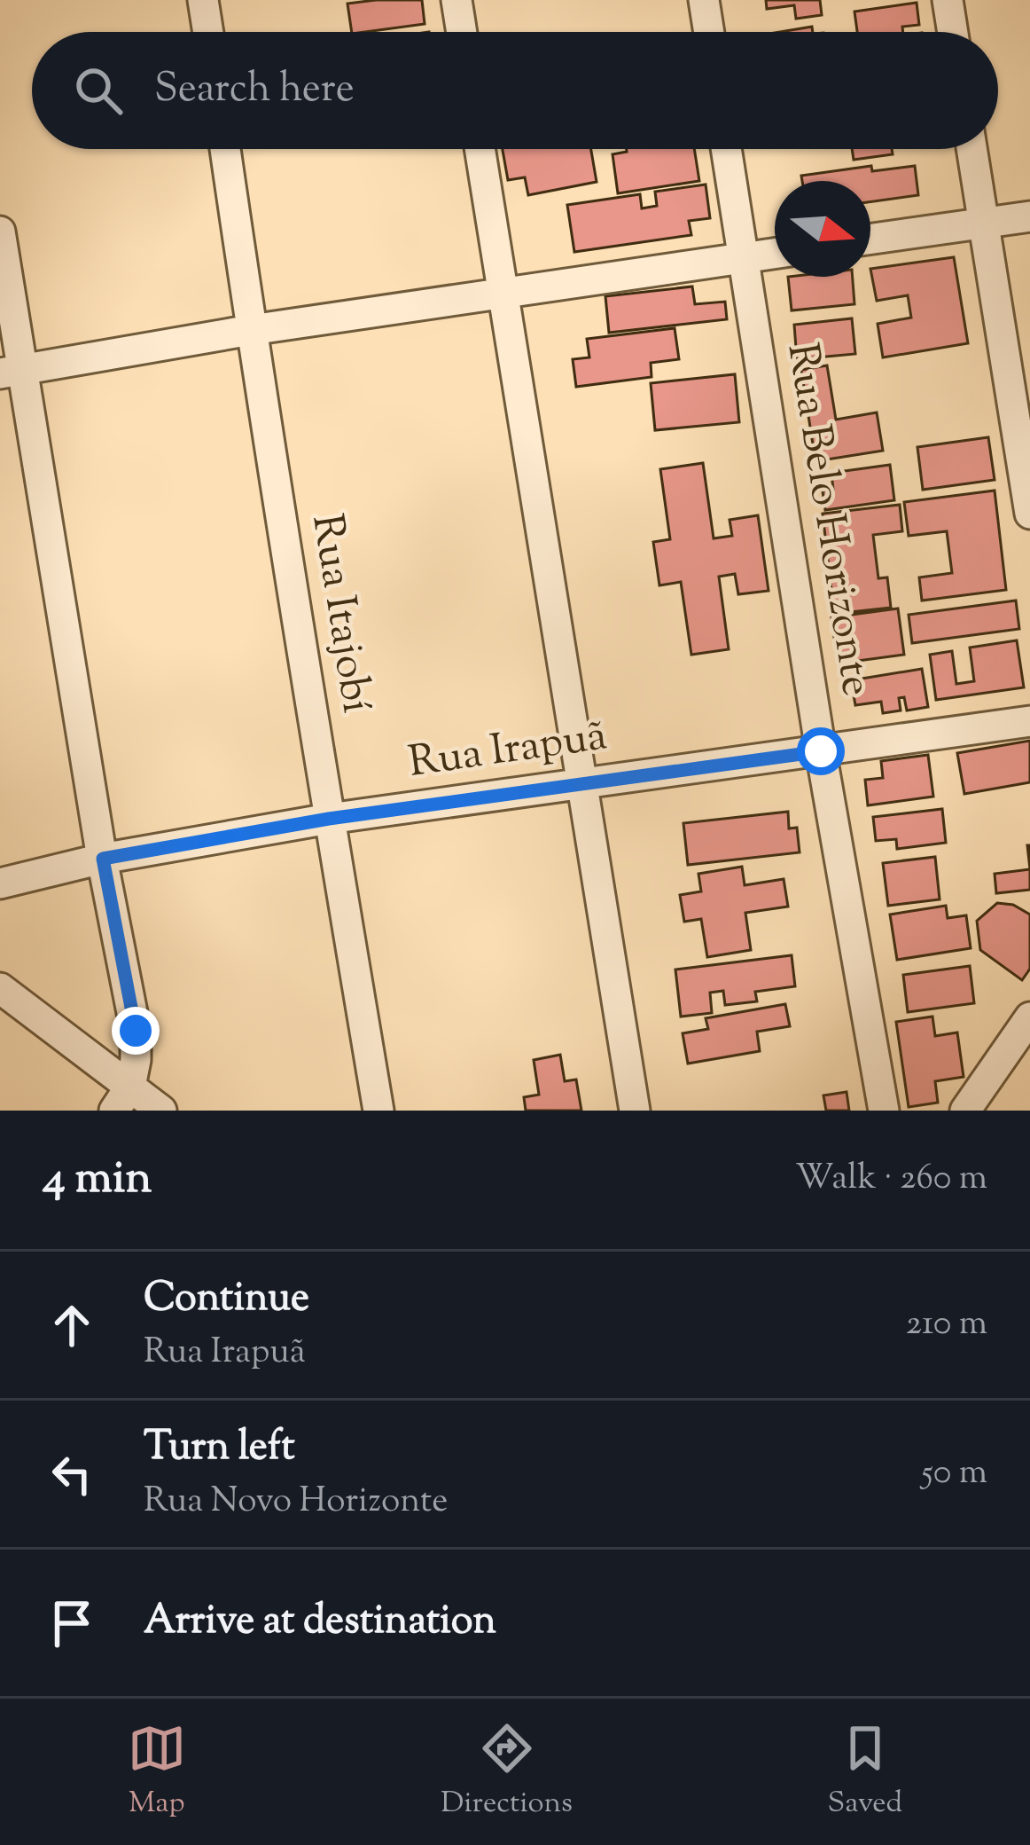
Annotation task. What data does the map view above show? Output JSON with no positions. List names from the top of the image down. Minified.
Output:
{"streets":{"street":["Rua Belo Horizonte","Rua Itajobí","Rua Irapuã"]},"crossings":[["Rua Belo Horizonte","Rua Irapuã"],["Rua Itajobí","Rua Irapuã"]],"north":"right","page":{"search":"Search here","heading":["4 min","Walk · 260 m"],"list":[["Continue","Rua Irapuã","210 m"],["Turn left","Rua Novo Horizonte","50 m"],"Arrive at destination"],"nav":["Map","Directions","Saved"]}}
